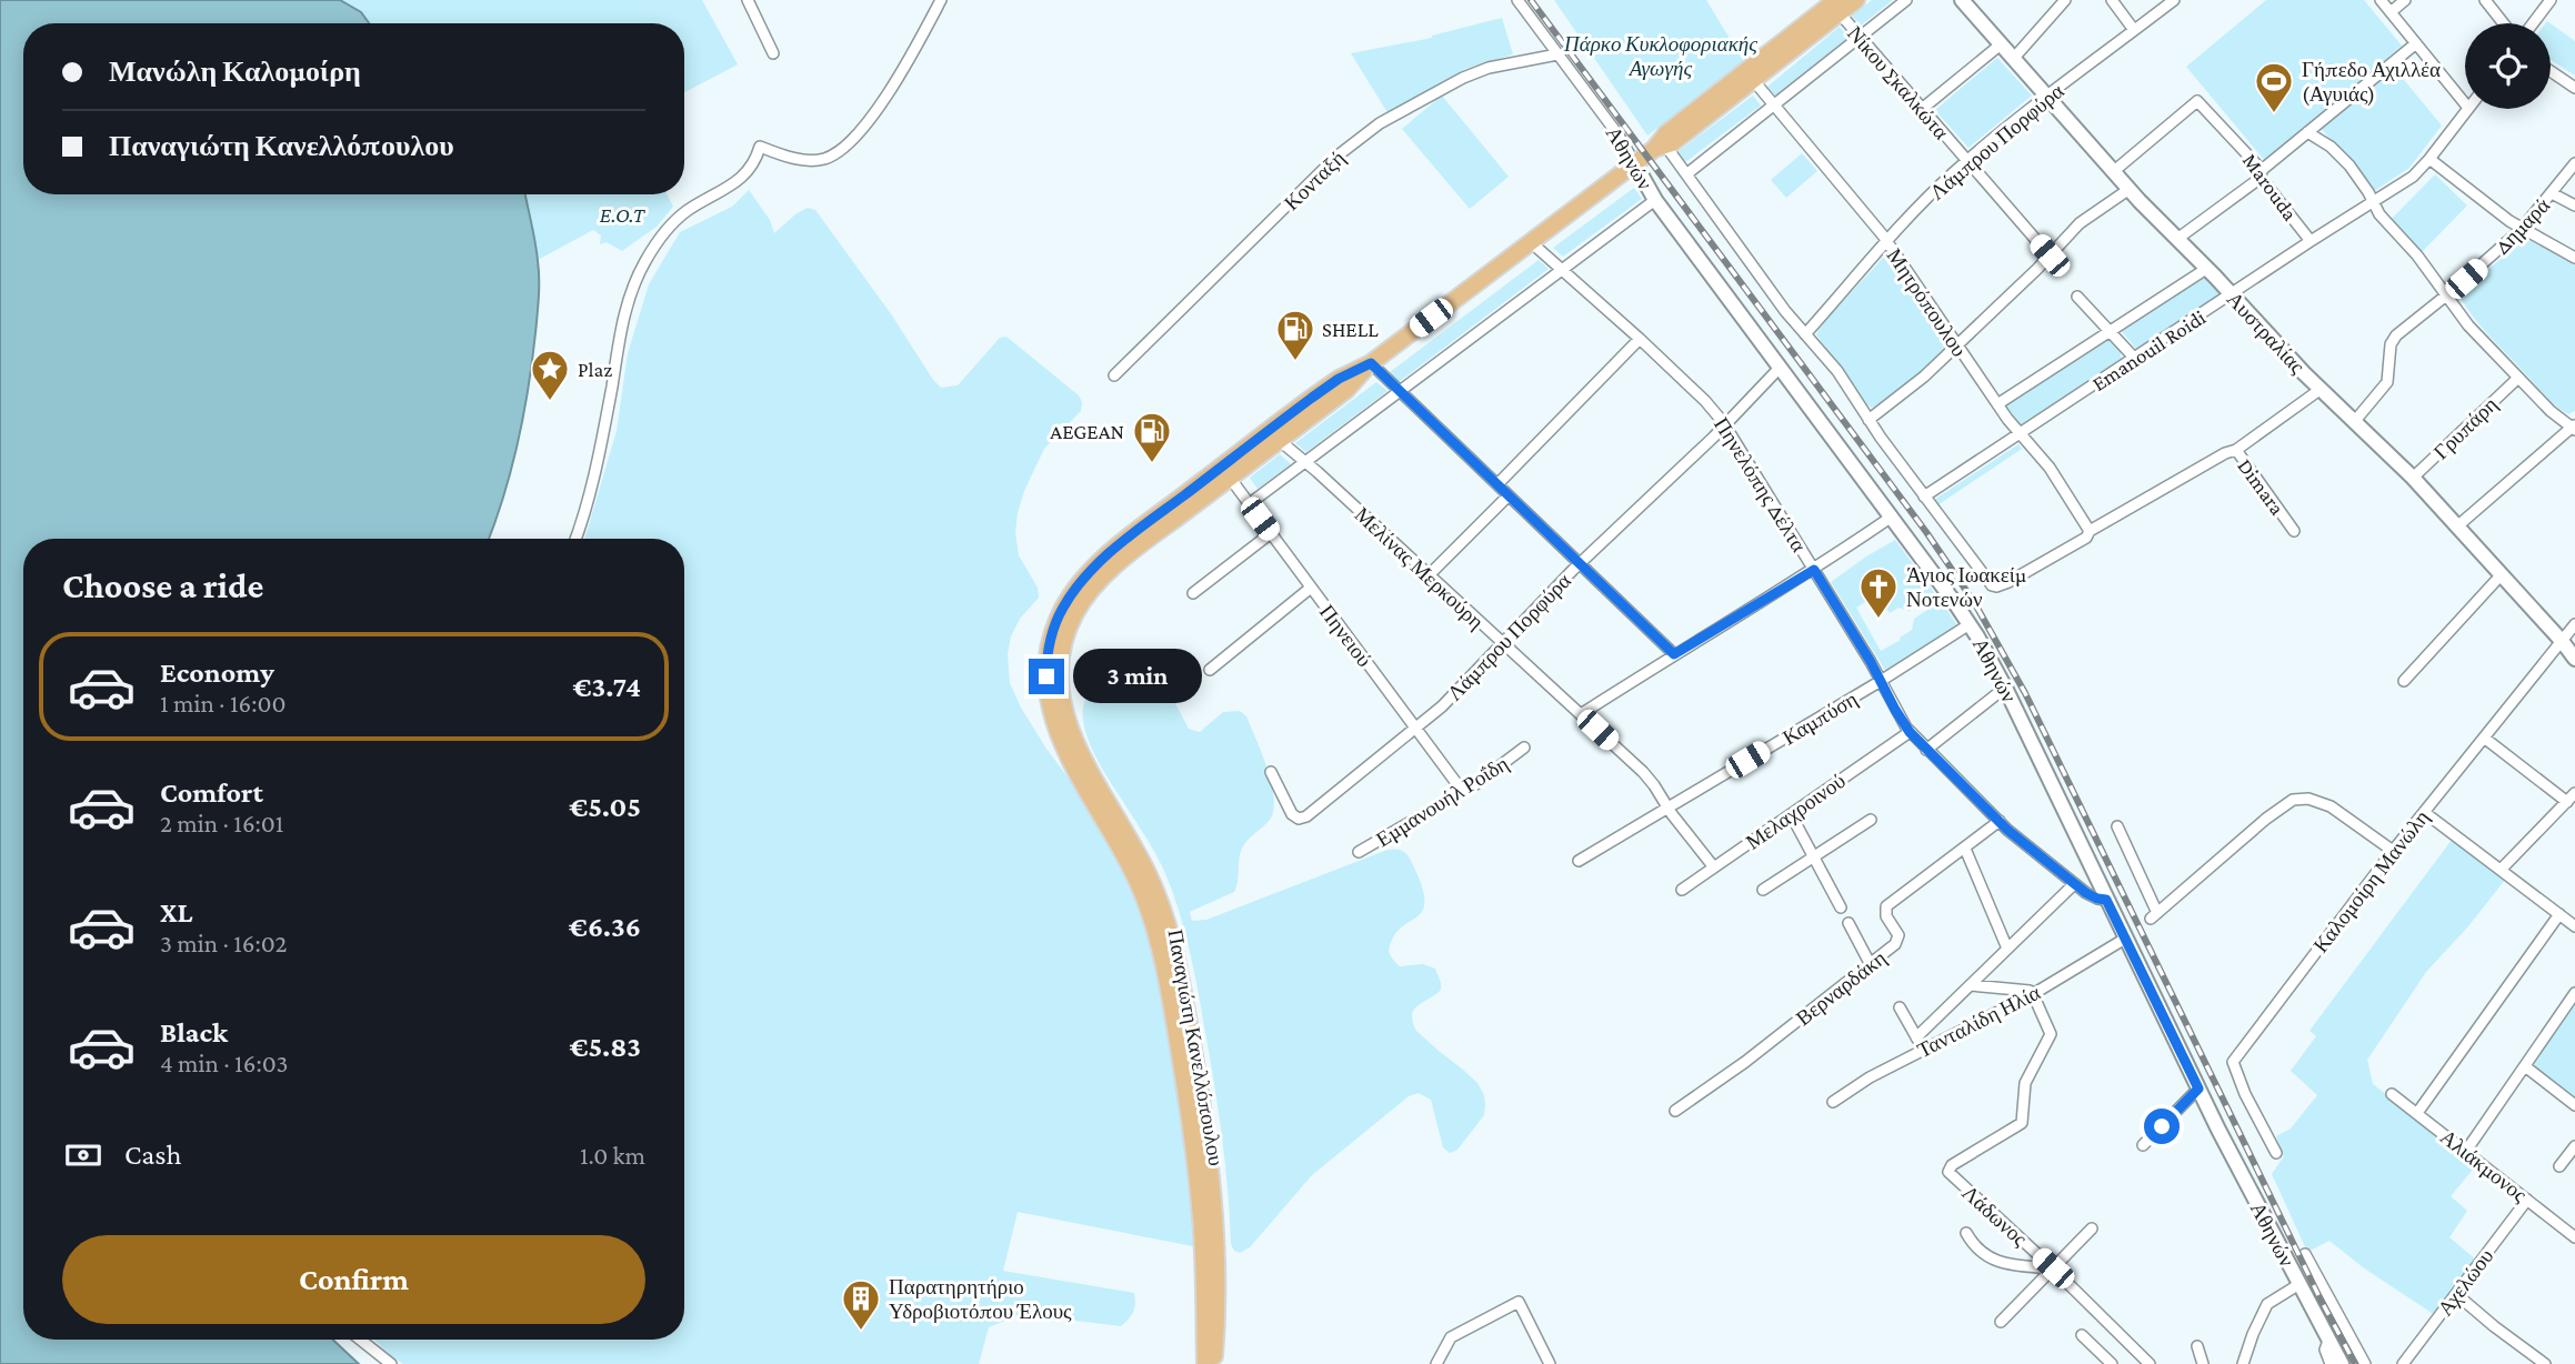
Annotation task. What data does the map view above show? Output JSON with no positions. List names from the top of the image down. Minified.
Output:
{"streets":{"main road":["Παναγιώτη Κανελλόπουλου"],"street":["Νίκου Σκαλκώτα","Λάμπρου Πορφύρα","Αθηνών","Κονταξή","Marouda","Δημαρά","Μητρόπουλου","Αυστραλίας","Emanouil Roidi","Γρυπάρη","Πηνελόπης Δέλτα","Dimara","Μελίνας Μερκούρη","Πηνειού","Καμπύση","Εμμανουήλ Ροΐδη","Μελαχροινού","Καλομοίρη Μανώλη","Βερναρδάκη","Τανταλίδη Ηλία","Αλιάκμονος","Λάδωνος","Αχελώου"]},"crossings":[["Νίκου Σκαλκώτα","Λάμπρου Πορφύρα"],["Λάμπρου Πορφύρα","Αθηνών"],["Λάμπρου Πορφύρα","Μητρόπουλου"],["Λάμπρου Πορφύρα","Αυστραλίας"],["Λάμπρου Πορφύρα","Πηνελόπης Δέλτα"],["Λάμπρου Πορφύρα","Μελίνας Μερκούρη"],["Λάμπρου Πορφύρα","Πηνειού"],["Αθηνών","Κονταξή"],["Αθηνών","Πηνελόπης Δέλτα"],["Αθηνών","Καμπύση"],["Αθηνών","Τανταλίδη Ηλία"],["Marouda","Αυστραλίας"],["Marouda","Emanouil Roidi"],["Δημαρά","Αυστραλίας"],["Μητρόπουλου","Emanouil Roidi"],["Αυστραλίας","Emanouil Roidi"],["Αυστραλίας","Γρυπάρη"],["Αυστραλίας","Dimara"],["Αυστραλίας","Καλομοίρη Μανώλη"],["Πηνελόπης Δέλτα","Καμπύση"],["Πηνελόπης Δέλτα","Μελαχροινού"],["Πηνελόπης Δέλτα","Βερναρδάκη"],["Μελίνας Μερκούρη","Καμπύση"],["Μελίνας Μερκούρη","Μελαχροινού"],["Μελίνας Μερκούρη","Παναγιώτη Κανελλόπουλου"],["Πηνειού","Εμμανουήλ Ροΐδη"],["Πηνειού","Παναγιώτη Κανελλόπουλου"],["Τανταλίδη Ηλία","Λάδωνος"],["Αλιάκμονος","Αχελώου"]],"parks":["Πάρκο Κυκλοφοριακής Αγωγής","E.O.T"],"places":{"sports":["Γήπεδο Αχιλλέα (Αγυιάς)"],"fuel station":["SHELL","AEGEAN"],"place":["Plaz"],"church":["Άγιος Ιωακείμ Νοτενών"],"building":["Παρατηρητήριο Υδροβιοτόπου Έλους"]},"page":{"banner":["Μανώλη Καλομοίρη","Παναγιώτη Κανελλόπουλου"],"heading":"Choose a ride","list":[{"name":"Economy","note":"1 min · 16:00","value":"€3.74"},{"name":"Comfort","note":"2 min · 16:01","value":"€5.05"},{"name":"XL","note":"3 min · 16:02","value":"€6.36"},{"name":"Black","note":"4 min · 16:03","value":"€5.83"}],"bubble":"3 min","pay":["Cash","1.0 km"],"buttons":"Confirm"}}
